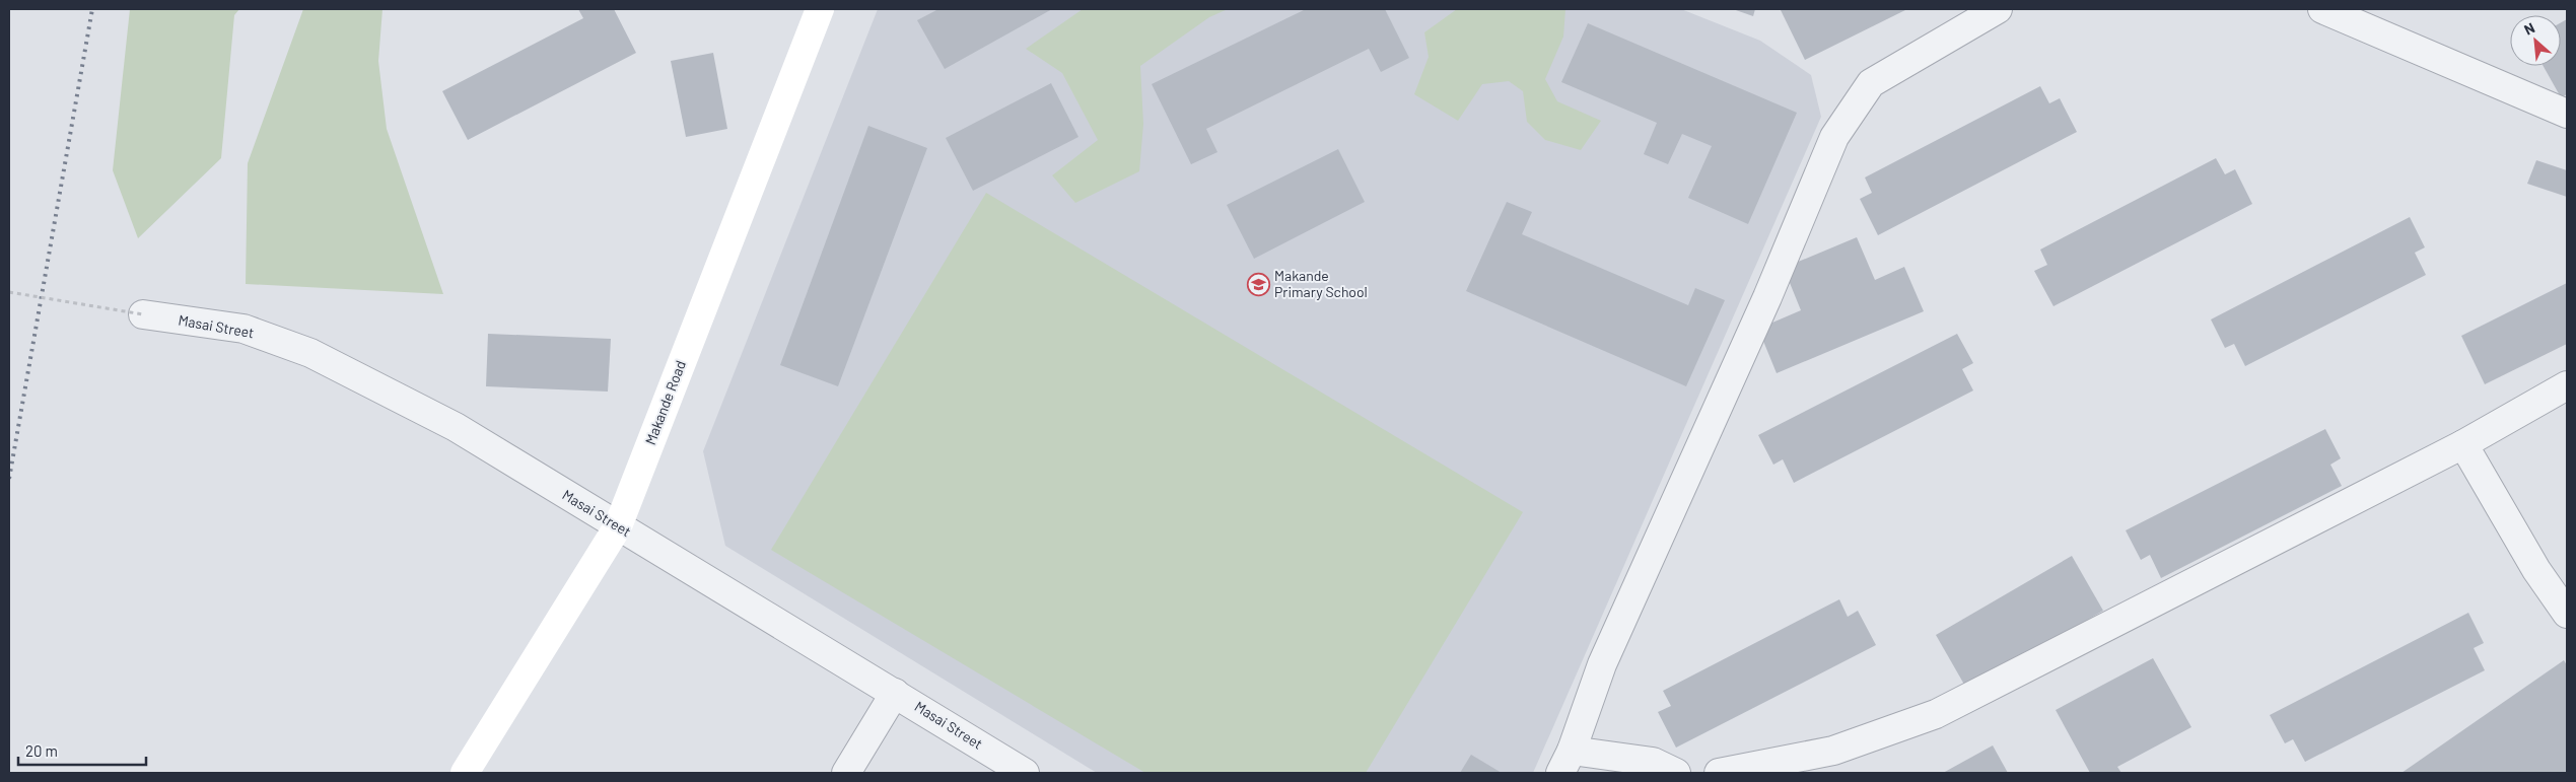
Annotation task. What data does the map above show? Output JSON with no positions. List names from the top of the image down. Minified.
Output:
{"streets":{"main road":["Makande Road"],"street":["Masai Street"]},"crossings":[["Masai Street","Makande Road"]],"places":{"school or university":["Makande Primary School"]},"scale_bar":"20 m","north":"top left"}
